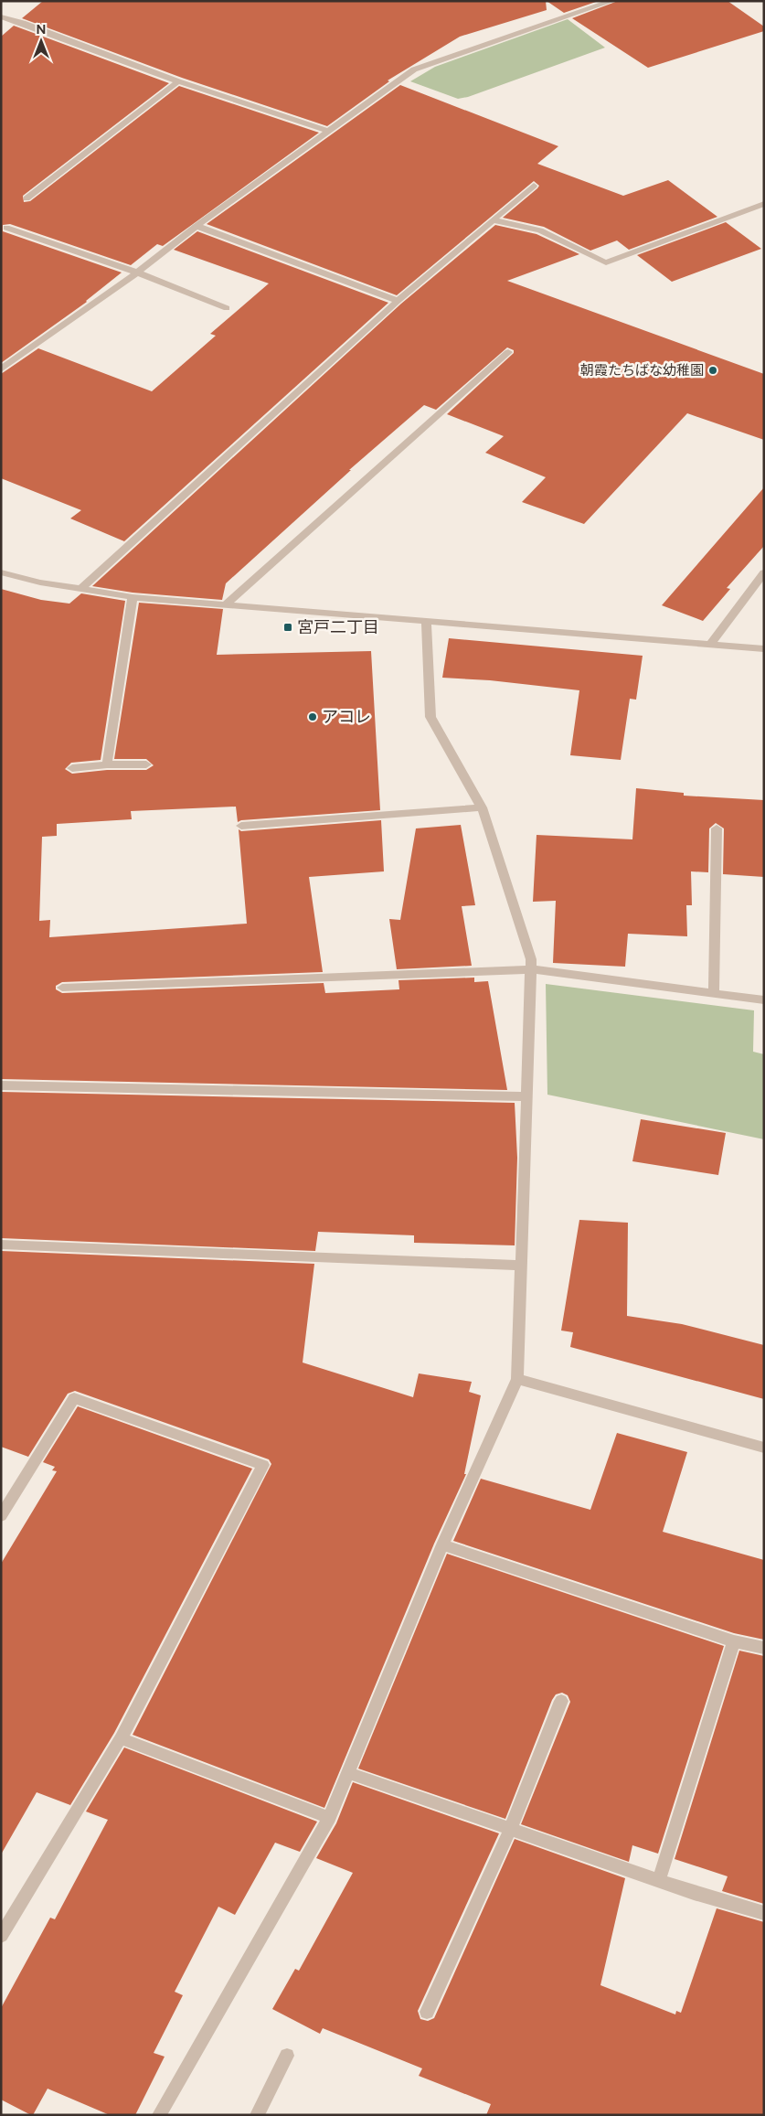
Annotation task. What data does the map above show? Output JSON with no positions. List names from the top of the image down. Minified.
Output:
{"places":{"other":["朝霞たちばな幼稚園","アコレ"],"transit":["宮戸二丁目"]},"north":"top"}
